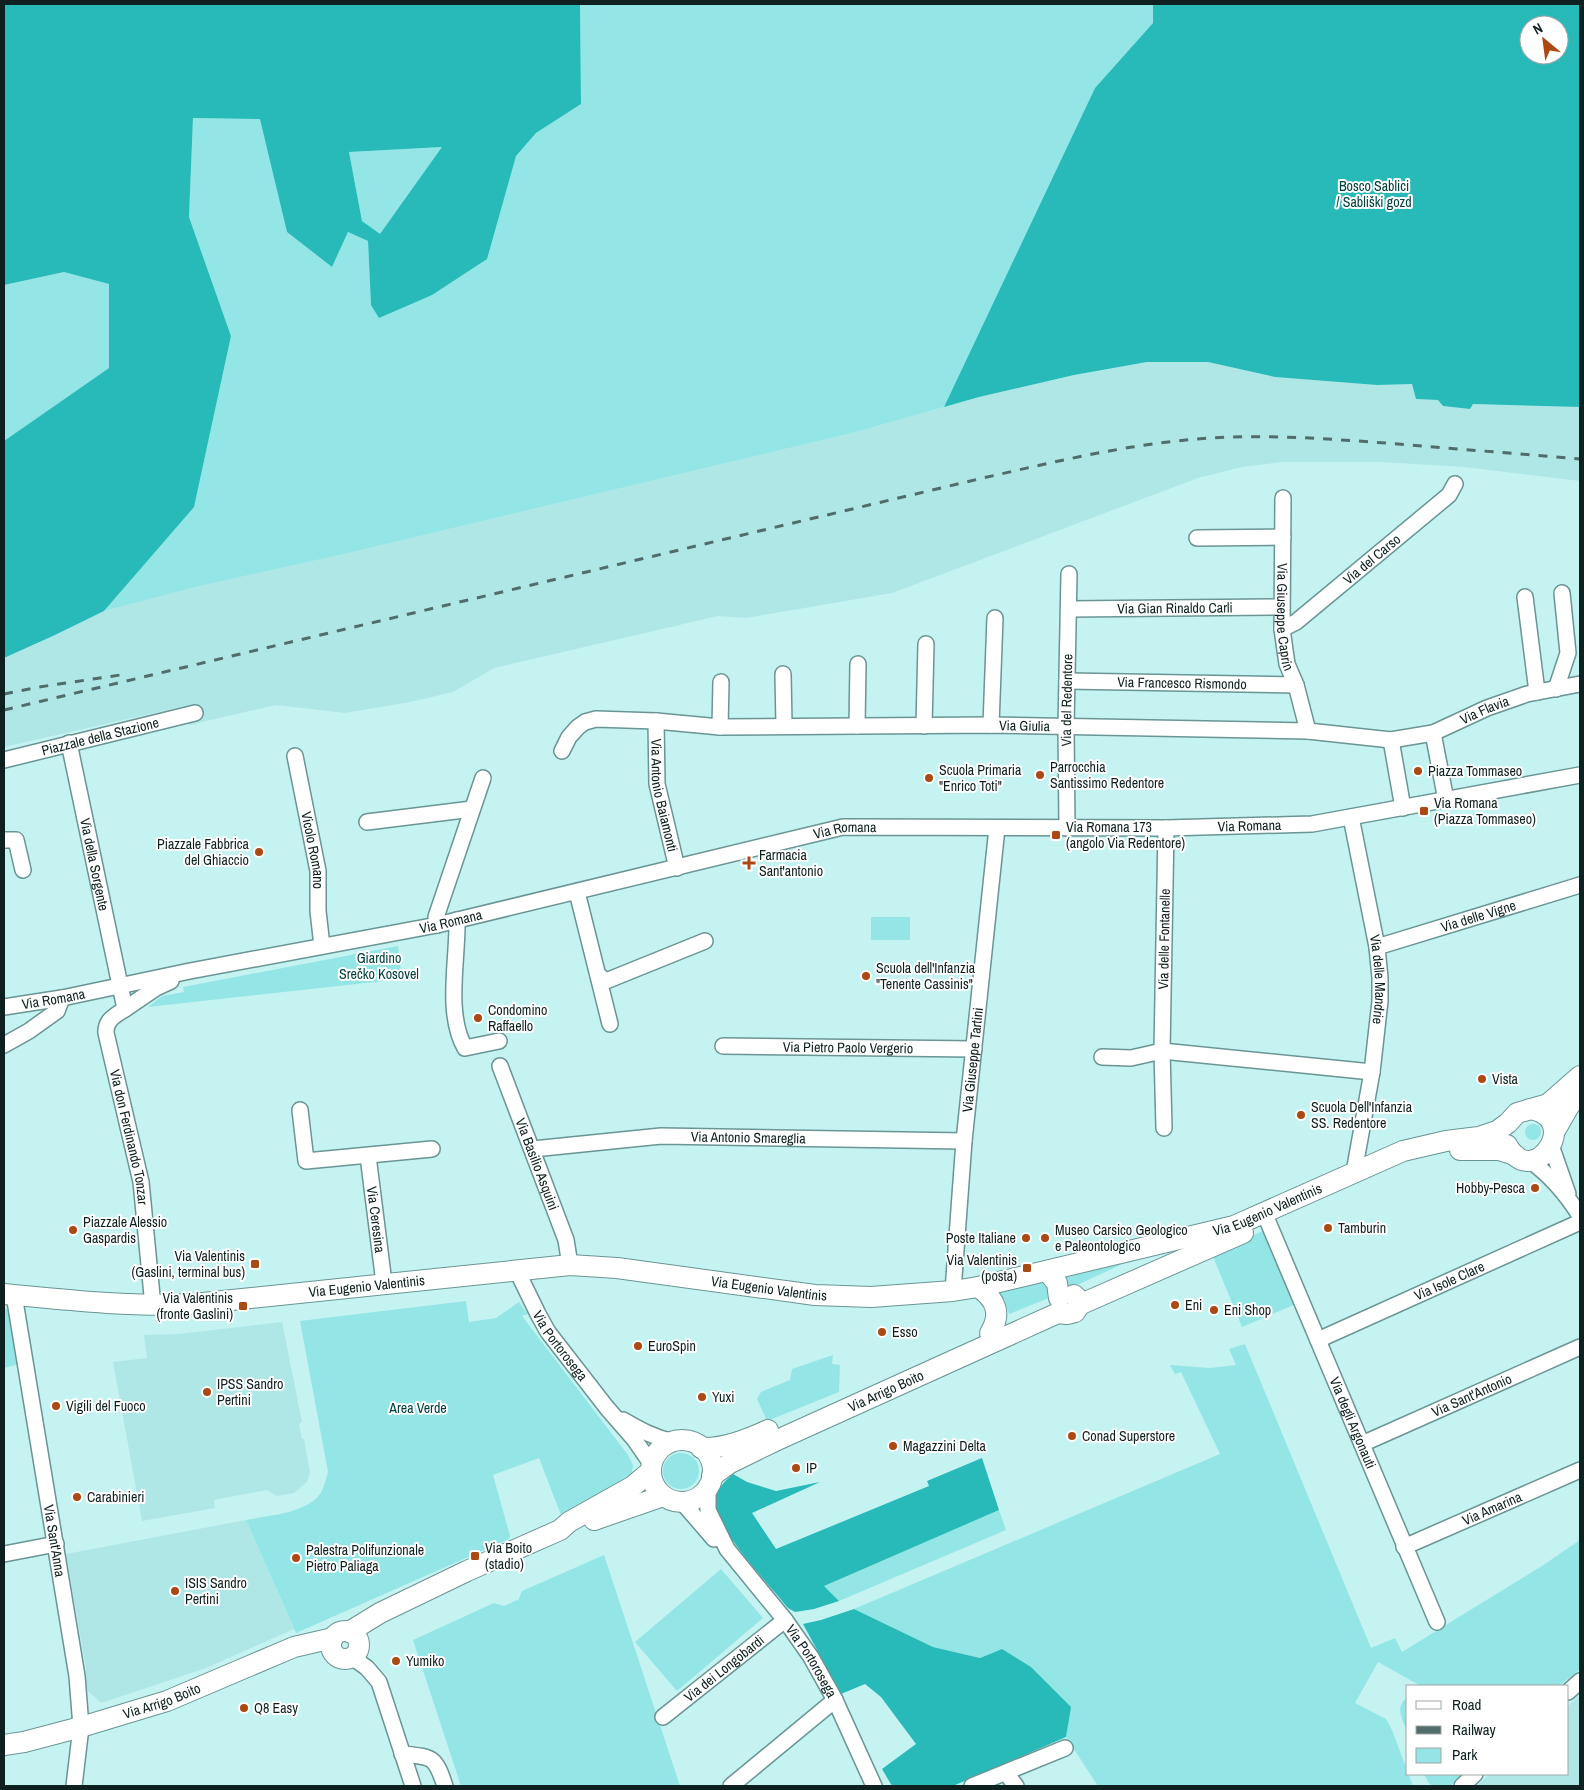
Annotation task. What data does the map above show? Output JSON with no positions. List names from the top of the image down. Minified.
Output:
{"streets":{"main road":["Via Eugenio Valentinis","Via Arrigo Boito"],"street":["Via del Carso","Via Gian Rinaldo Carli","Via Giuseppe Caprin","Via Francesco Rismondo","Via del Redentore","Via Flavia","Via Giulia","Piazzale della Stazione","Via Antonio Baiamonti","Via Romana","Vicolo Romano","Via della Sorgente","Via delle Vigne","Via delle Fontanelle","Via delle Mandrie","Via Pietro Paolo Vergerio","Via Giuseppe Tartini","Via don Ferdinando Tonzar","Via Antonio Smareglia","Via Basilio Asquini","Via Ceresina","Via Isole Clare","Via Portorosega","Via Sant'Antonio","Via degli Argonauti","Via Amarina","Via Sant'Anna","Via dei Longobardi"]},"crossings":[["Via del Carso","Via Giuseppe Caprin"],["Via Gian Rinaldo Carli","Via Giuseppe Caprin"],["Via Gian Rinaldo Carli","Via del Redentore"],["Via Giuseppe Caprin","Via Francesco Rismondo"],["Via Giuseppe Caprin","Via Giulia"],["Via Francesco Rismondo","Via del Redentore"],["Via del Redentore","Via Giulia"],["Via del Redentore","Via Romana"],["Via Giulia","Via Antonio Baiamonti"],["Piazzale della Stazione","Via della Sorgente"],["Via Antonio Baiamonti","Via Romana"],["Via Romana","Vicolo Romano"],["Via Romana","Via della Sorgente"],["Via Romana","Via delle Fontanelle"],["Via Romana","Via delle Mandrie"],["Via Romana","Via Giuseppe Tartini"],["Via Romana","Via don Ferdinando Tonzar"],["Via delle Vigne","Via delle Mandrie"],["Via delle Mandrie","Via Eugenio Valentinis"],["Via Pietro Paolo Vergerio","Via Giuseppe Tartini"],["Via Giuseppe Tartini","Via Antonio Smareglia"],["Via Giuseppe Tartini","Via Eugenio Valentinis"],["Via don Ferdinando Tonzar","Via Eugenio Valentinis"],["Via Antonio Smareglia","Via Basilio Asquini"],["Via Basilio Asquini","Via Eugenio Valentinis"],["Via Eugenio Valentinis","Via Ceresina"],["Via Eugenio Valentinis","Via Portorosega"],["Via Eugenio Valentinis","Via Arrigo Boito"],["Via Eugenio Valentinis","Via degli Argonauti"],["Via Eugenio Valentinis","Via Sant'Anna"],["Via Isole Clare","Via degli Argonauti"],["Via Portorosega","Via Arrigo Boito"],["Via Portorosega","Via dei Longobardi"],["Via Arrigo Boito","Via Sant'Anna"],["Via Sant'Antonio","Via degli Argonauti"],["Via degli Argonauti","Via Amarina"]],"parks":["Bosco Sablici / Sabliški gozd","Giardino Srečko Kosovel","Area Verde"],"places":{"other":["Piazza Tommaseo","Parrocchia Santissimo Redentore","Scuola Primaria \"Enrico Toti\"","Piazzale Fabbrica del Ghiaccio","Scuola dell'Infanzia \"Tenente Cassinis\"","Condomino Raffaello","Vista","Scuola Dell'Infanzia SS. Redentore","Hobby-Pesca","Tamburin","Piazzale Alessio Gaspardis","Poste Italiane","Museo Carsico Geologico e Paleontologico","Eni","Eni Shop","Esso","EuroSpin","IPSS Sandro Pertini","Yuxi","Vigili del Fuoco","Conad Superstore","Magazzini Delta","IP","Carabinieri","Palestra Polifunzionale Pietro Paliaga","ISIS Sandro Pertini","Yumiko","Q8 Easy"],"transit":["Via Romana (Piazza Tommaseo)","Via Romana 173 (angolo Via Redentore)","Via Valentinis (Gaslini, terminal bus)","Via Valentinis (posta)","Via Valentinis (fronte Gaslini)","Via Boito (stadio)"],"health":["Farmacia Sant'antonio"]},"legend":["Road","Railway","Park"],"north":"top left"}
